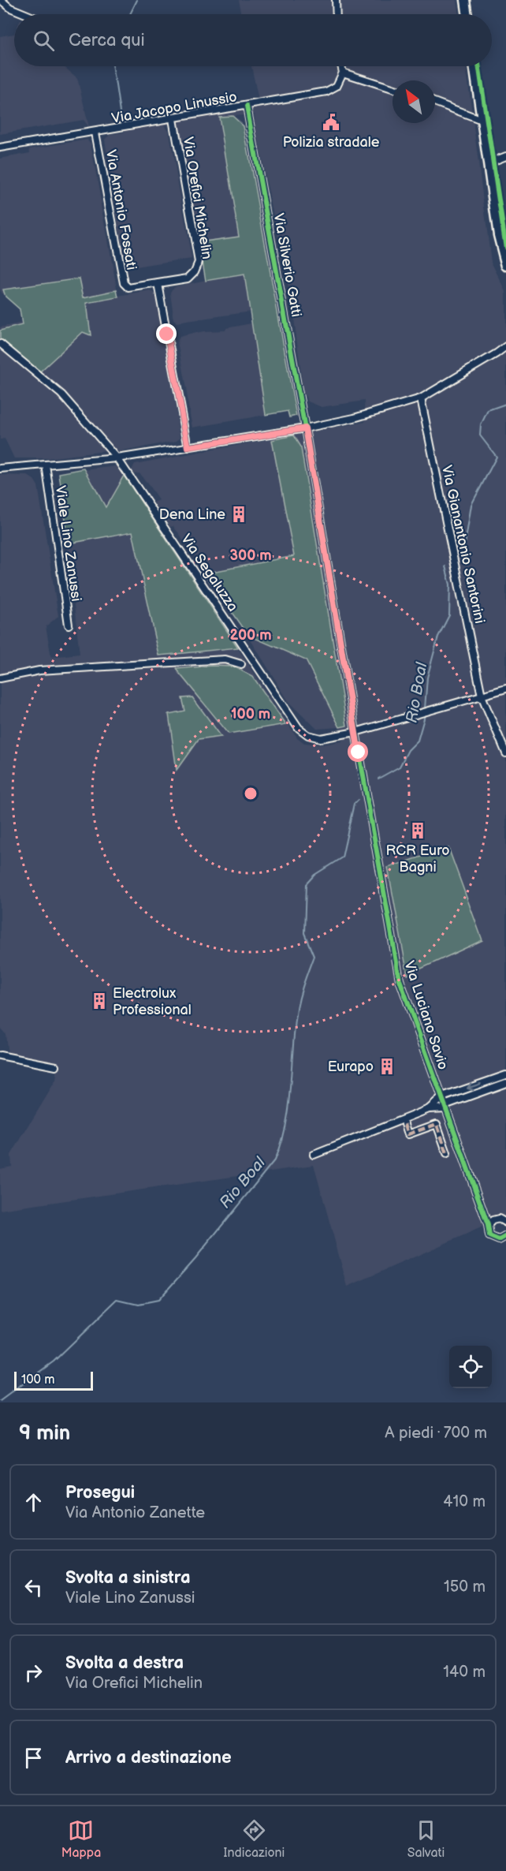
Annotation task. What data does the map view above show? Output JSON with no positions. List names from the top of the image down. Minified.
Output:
{"streets":{"street":["Via Jacopo Linussio","Via Orefici Michelin","Via Antonio Fossati","Via Silverio Gatti","Viale Lino Zanussi","Via Gianantonio Santorini","Via Segaluzza","Via Luciano Savio"]},"crossings":[["Via Jacopo Linussio","Via Orefici Michelin"],["Via Jacopo Linussio","Via Antonio Fossati"],["Via Jacopo Linussio","Via Silverio Gatti"],["Via Orefici Michelin","Via Antonio Fossati"],["Via Silverio Gatti","Via Segaluzza"],["Via Silverio Gatti","Via Luciano Savio"],["Via Gianantonio Santorini","Via Segaluzza"],["Via Segaluzza","Via Luciano Savio"]],"water":["Rio Boal"],"places":{"public building":["Polizia stradale"],"building":["Dena Line","RCR Euro Bagni","Electrolux Professional","Eurapo"]},"scale_bar":"100 m","north":"top left","page":{"search":"Cerca qui","scale":"100 m","heading":["9 min","A piedi · 700 m"],"list":[["Prosegui","Via Antonio Zanette","410 m"],["Svolta a sinistra","Viale Lino Zanussi","150 m"],["Svolta a destra","Via Orefici Michelin","140 m"],"Arrivo a destinazione"],"nav":["Mappa","Indicazioni","Salvati"]},"rings":["300 m","200 m","100 m"]}
